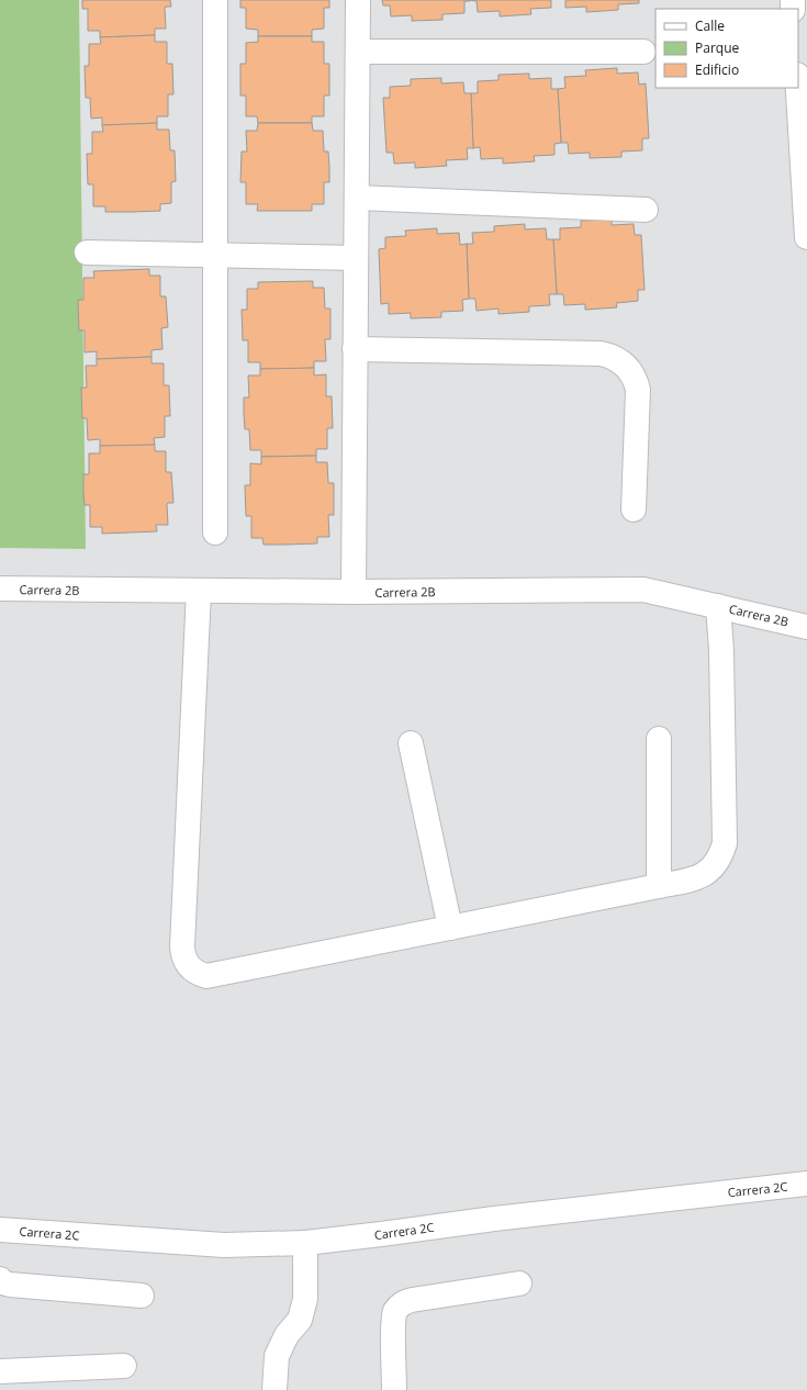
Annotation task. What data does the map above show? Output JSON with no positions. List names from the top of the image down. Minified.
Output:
{"streets":{"street":["Carrera 2B","Carrera 2C"]},"legend":["Calle","Parque","Edificio"]}
